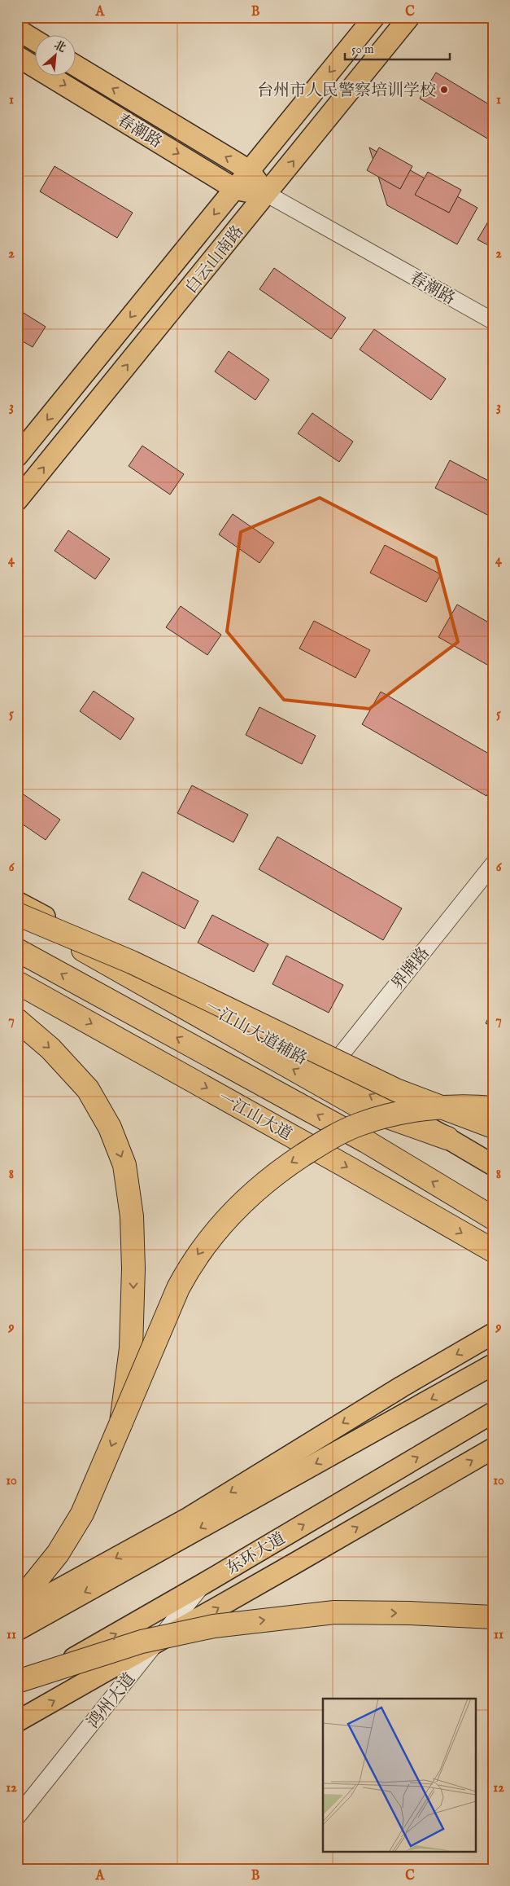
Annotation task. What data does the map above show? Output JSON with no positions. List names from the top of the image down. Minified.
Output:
{"streets":{"highway":["一江山大道"],"main road":["春潮路","白云山南路","一江山大道辅路","东环大道"],"street":["界牌路","鸿州大道"]},"crossings":[["春潮路","白云山南路"],["界牌路","一江山大道辅路"],["东环大道","鸿州大道"]],"places":["台州市人民警察培训学校"],"scale_bar":"50 m","north":"top right","grid":{"columns":["A","B","C"],"rows":["1","2","3","4","5","6","7","8","9","10","11","12"]}}
